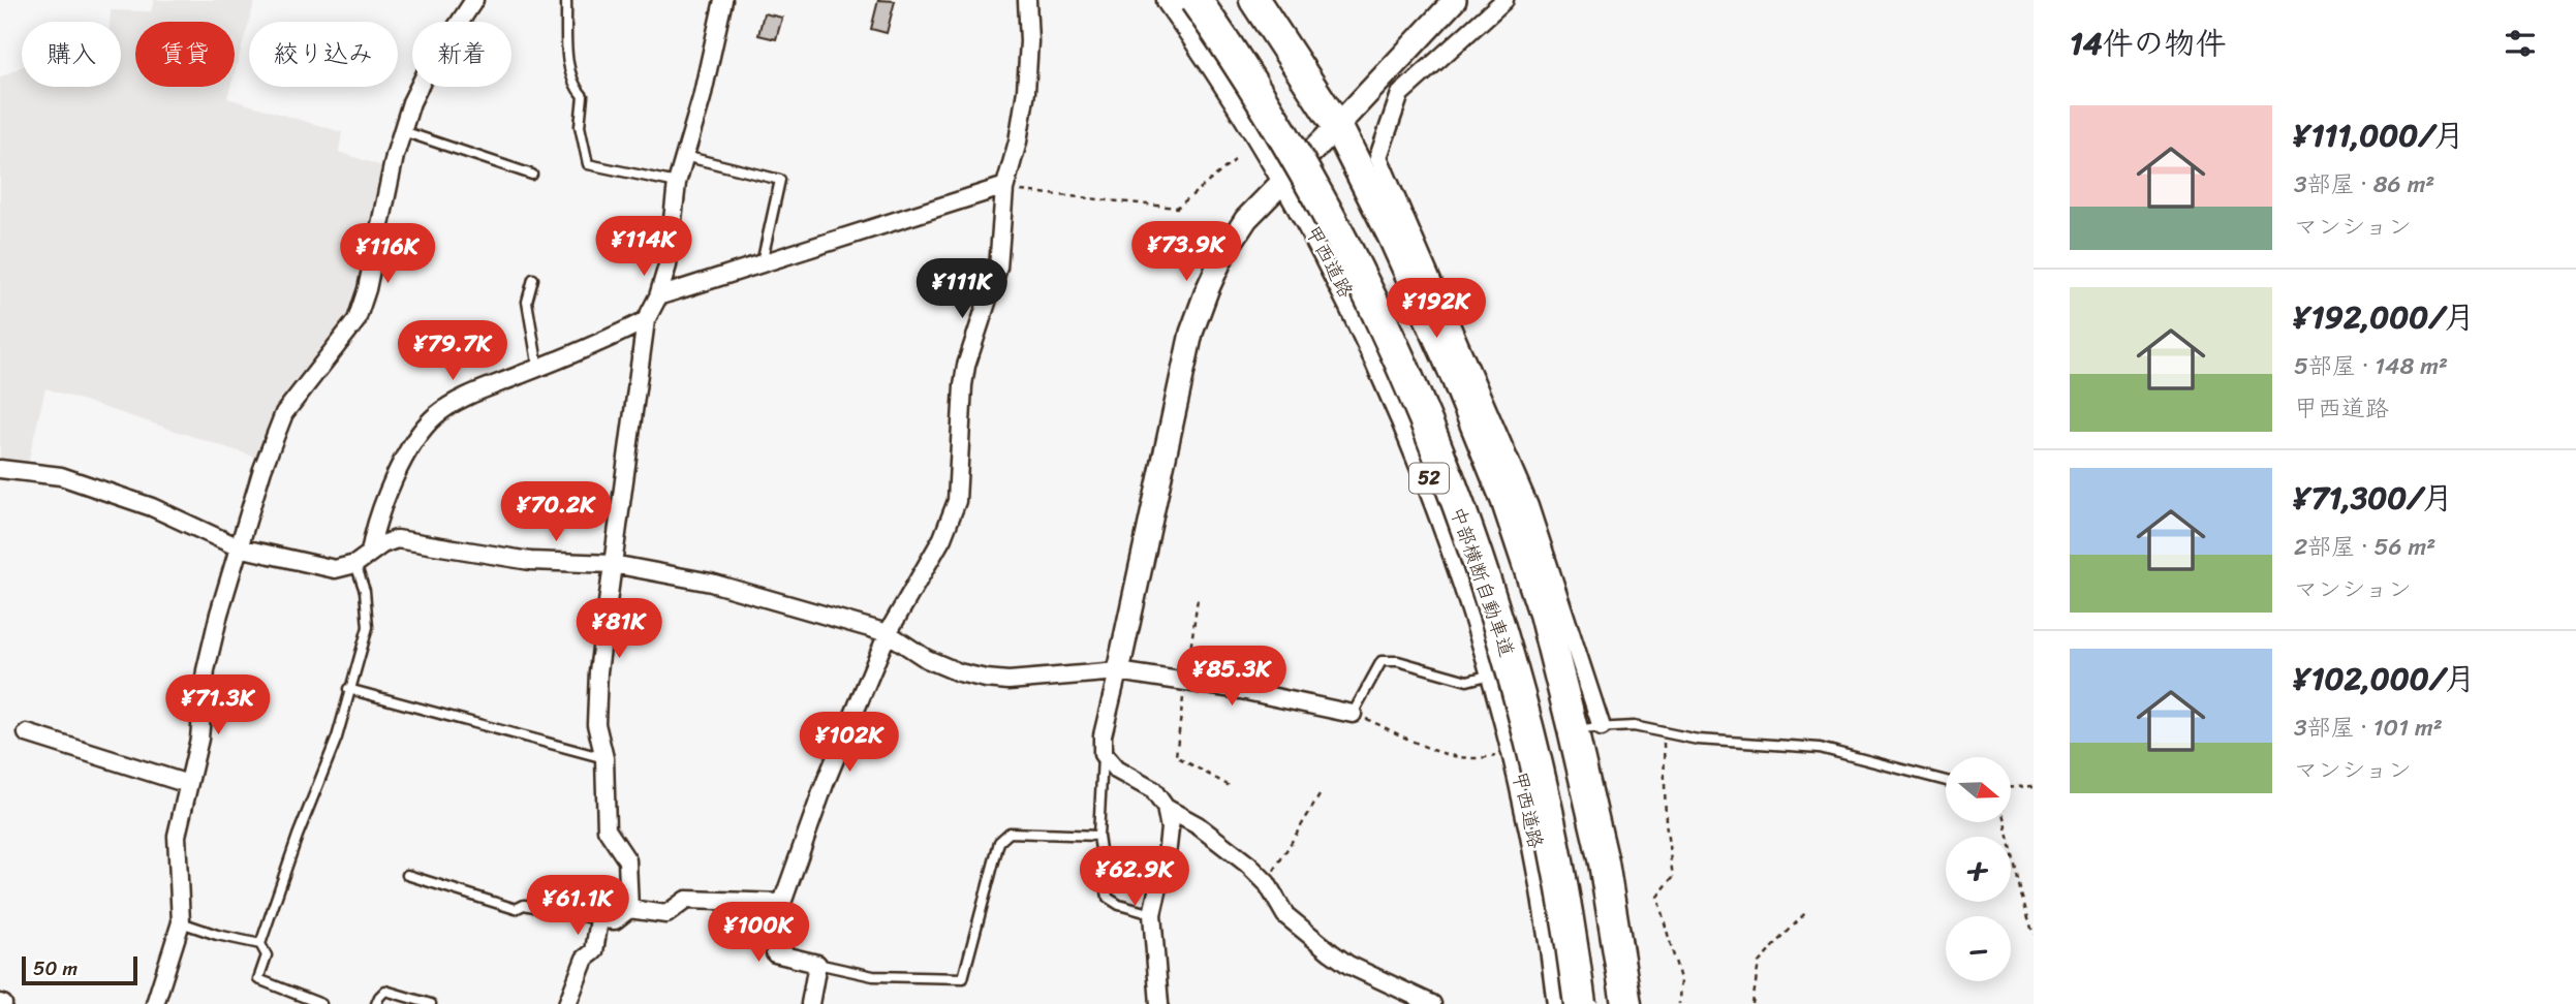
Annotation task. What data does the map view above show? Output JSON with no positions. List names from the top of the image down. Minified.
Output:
{"streets":{"highway":["甲西道路","52","中部横断自動車道"]},"scale_bar":"50 m","north":"right","page":{"heading":"14件の物件","chip":["購入","賃貸","絞り込み","新着"],"list":[{"name":"¥111,000/月","note":"3部屋 · 86 m² · マンション"},{"name":"¥192,000/月","note":"5部屋 · 148 m² · 甲西道路"},{"name":"¥71,300/月","note":"2部屋 · 56 m² · マンション"},{"name":"¥102,000/月","note":"3部屋 · 101 m² · マンション"}],"price":["¥114K","¥73.9K","¥116K","¥111K","¥192K","¥79.7K","¥70.2K","¥81K","¥85.3K","¥71.3K","¥102K","¥62.9K","¥61.1K","¥100K"],"map_buttons":["+","−"],"scale":"50 m"}}
